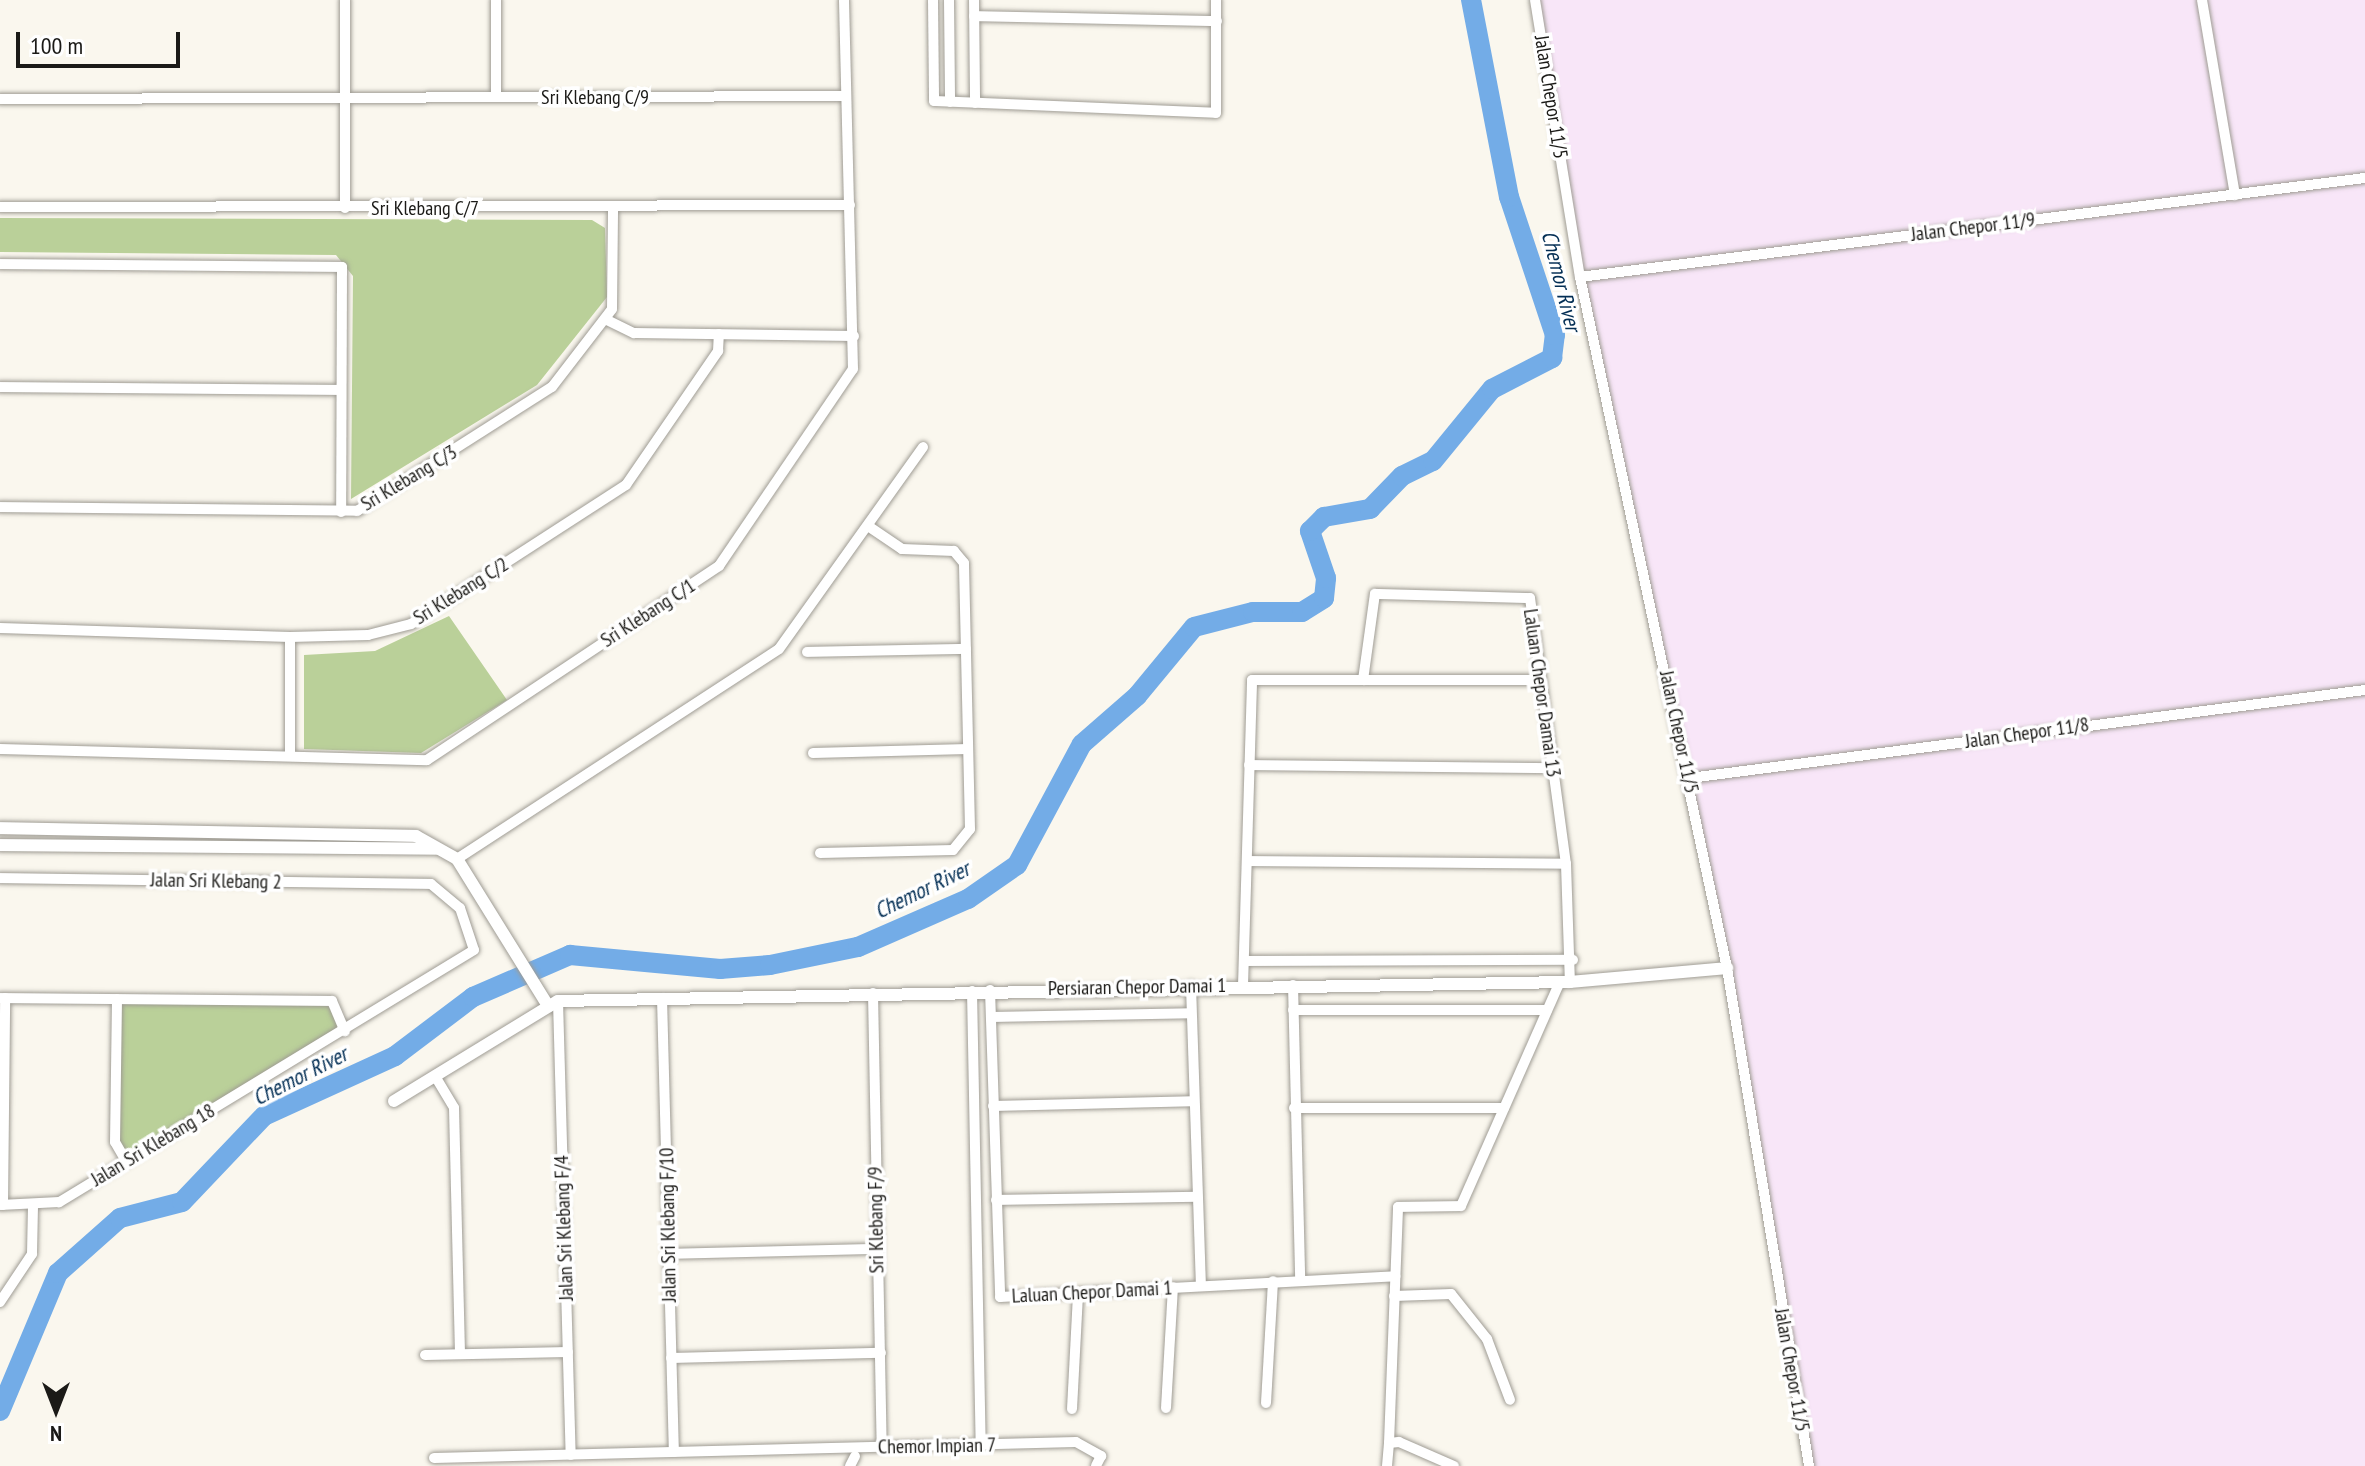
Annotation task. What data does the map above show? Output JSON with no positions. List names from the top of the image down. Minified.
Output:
{"streets":{"street":["Sri Klebang C/9","Jalan Chepor 11/5","Sri Klebang C/7","Jalan Chepor 11/9","Sri Klebang C/3","Sri Klebang C/2","Sri Klebang C/1","Laluan Chepor Damai 13","Jalan Chepor 11/8","Jalan Sri Klebang 2","Persiaran Chepor Damai 1","Jalan Sri Klebang 18","Sri Klebang F/9","Jalan Sri Klebang F/10","Jalan Sri Klebang F/4","Laluan Chepor Damai 1","Chemor Impian 7"]},"crossings":[["Sri Klebang C/9","Sri Klebang C/1"],["Jalan Chepor 11/5","Jalan Chepor 11/9"],["Jalan Chepor 11/5","Jalan Chepor 11/8"],["Jalan Chepor 11/5","Persiaran Chepor Damai 1"],["Sri Klebang C/7","Sri Klebang C/1"],["Laluan Chepor Damai 13","Persiaran Chepor Damai 1"],["Jalan Sri Klebang 2","Jalan Sri Klebang 18"],["Persiaran Chepor Damai 1","Sri Klebang F/9"],["Persiaran Chepor Damai 1","Jalan Sri Klebang F/10"],["Persiaran Chepor Damai 1","Jalan Sri Klebang F/4"],["Persiaran Chepor Damai 1","Laluan Chepor Damai 1"],["Sri Klebang F/9","Chemor Impian 7"],["Jalan Sri Klebang F/10","Chemor Impian 7"],["Jalan Sri Klebang F/4","Chemor Impian 7"]],"water":["Chemor River"],"scale_bar":"100 m","north":"bottom"}
